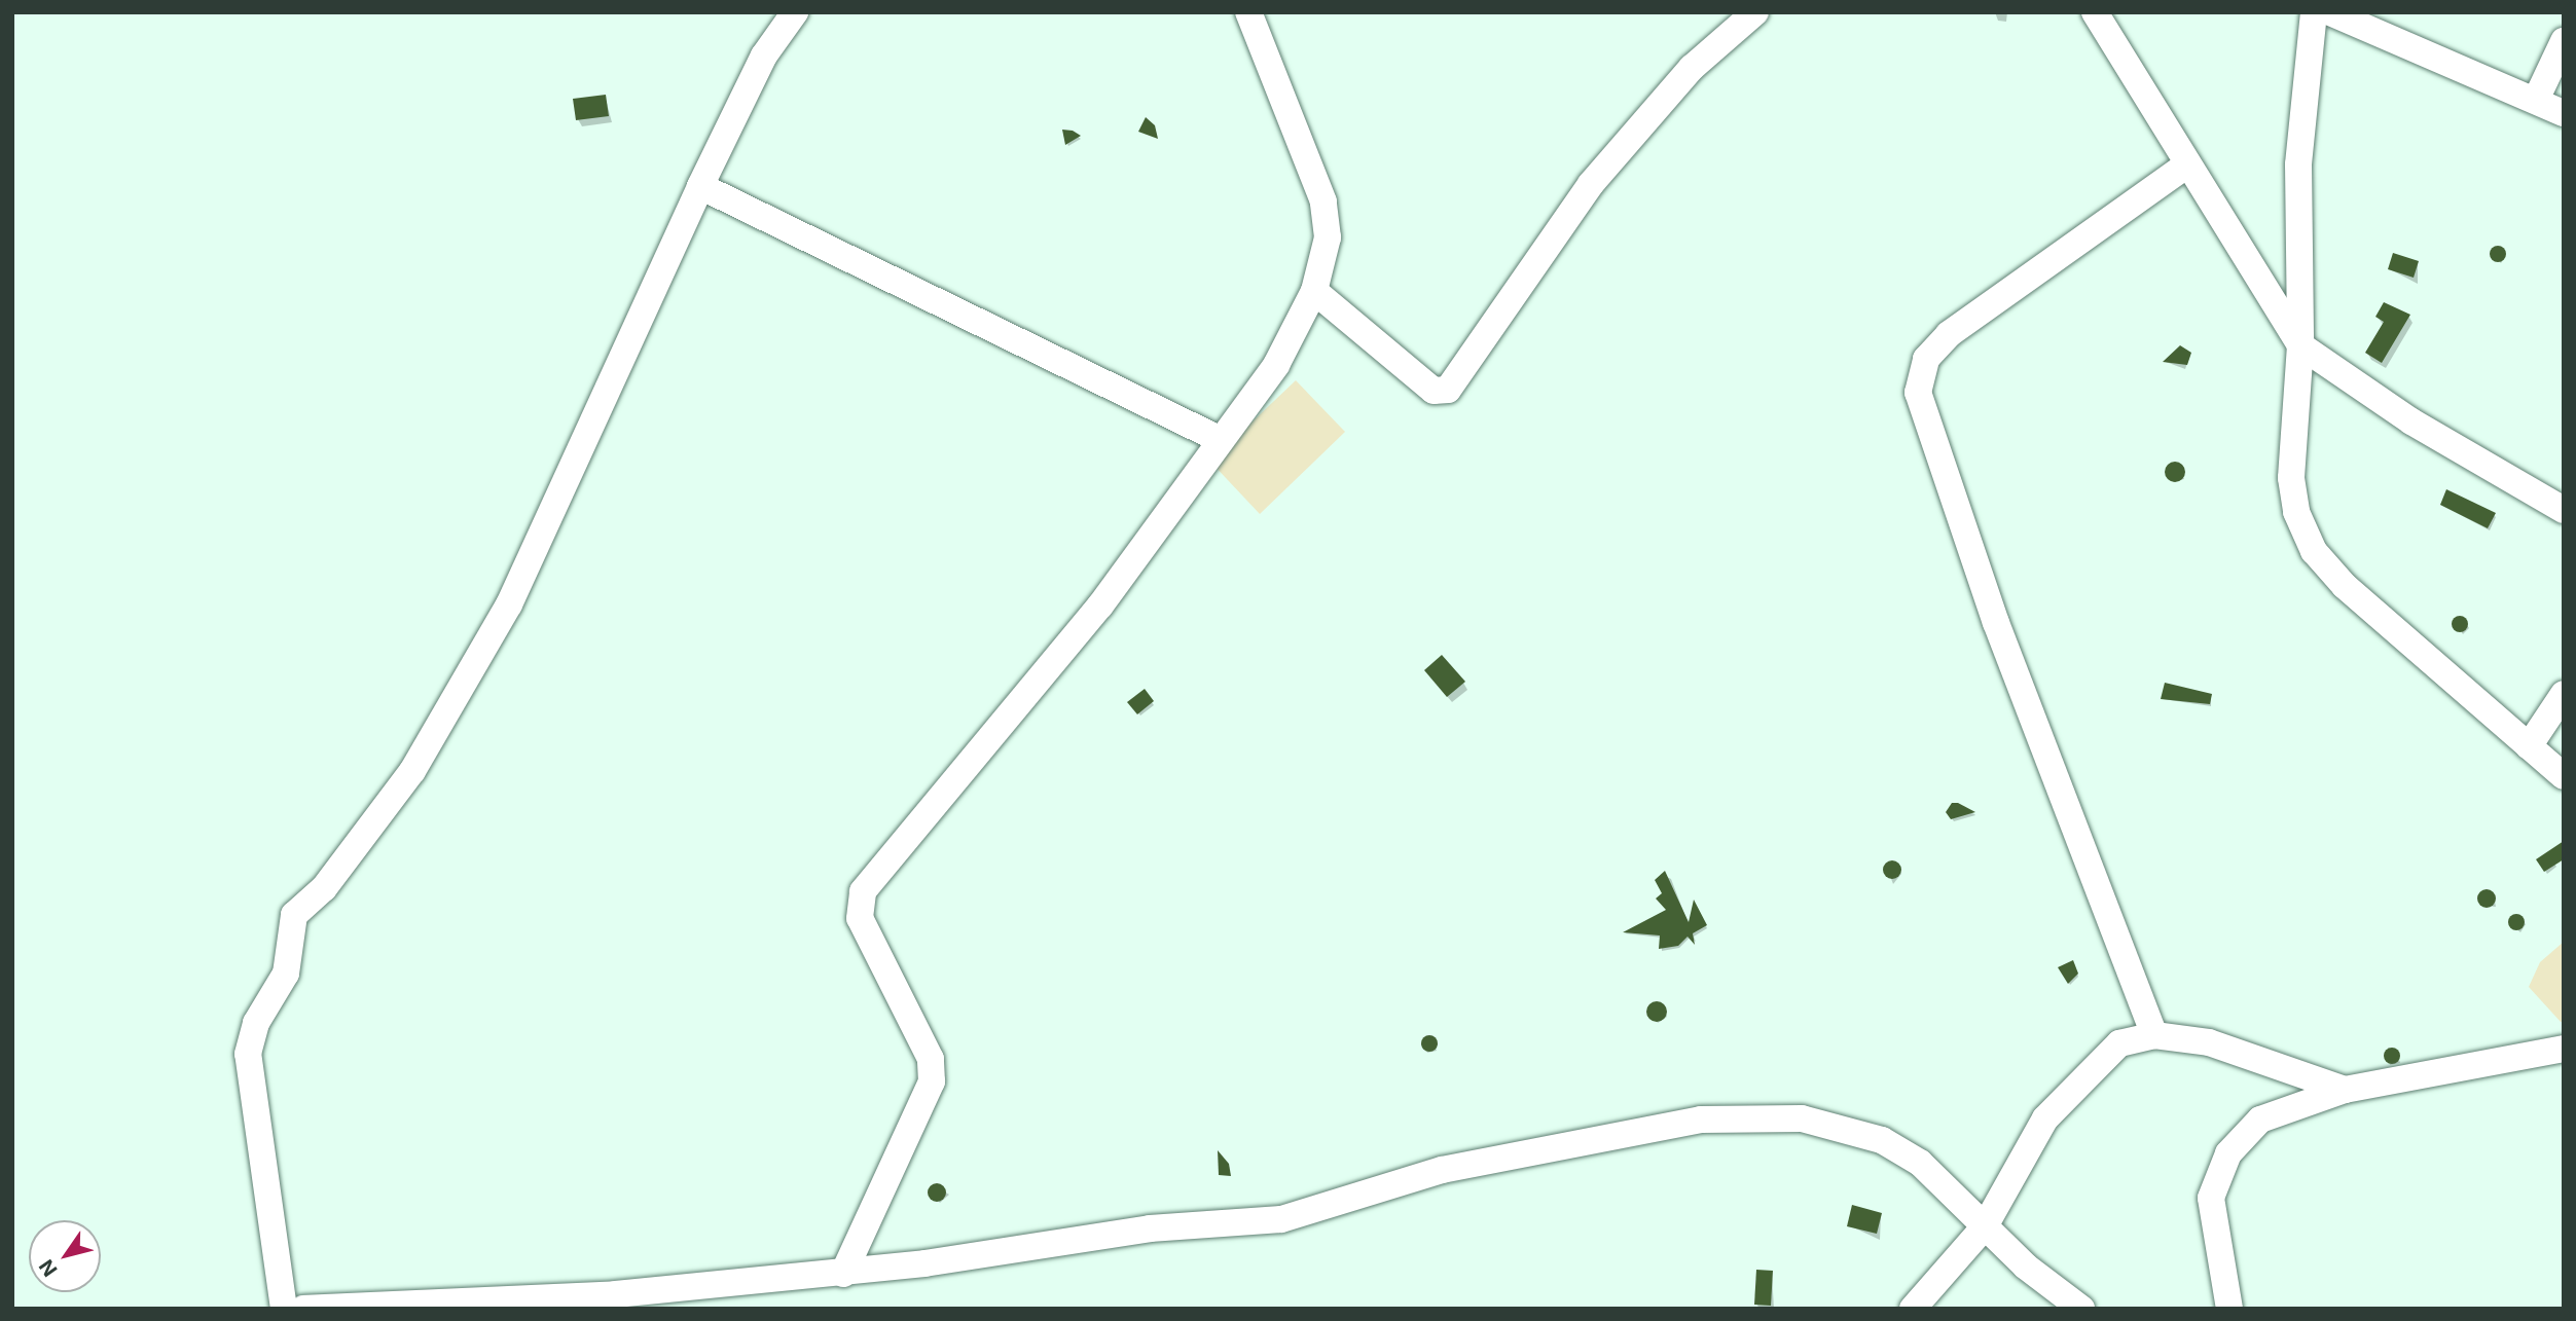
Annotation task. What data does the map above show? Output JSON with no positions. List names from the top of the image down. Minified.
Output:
{"north":"bottom left"}
